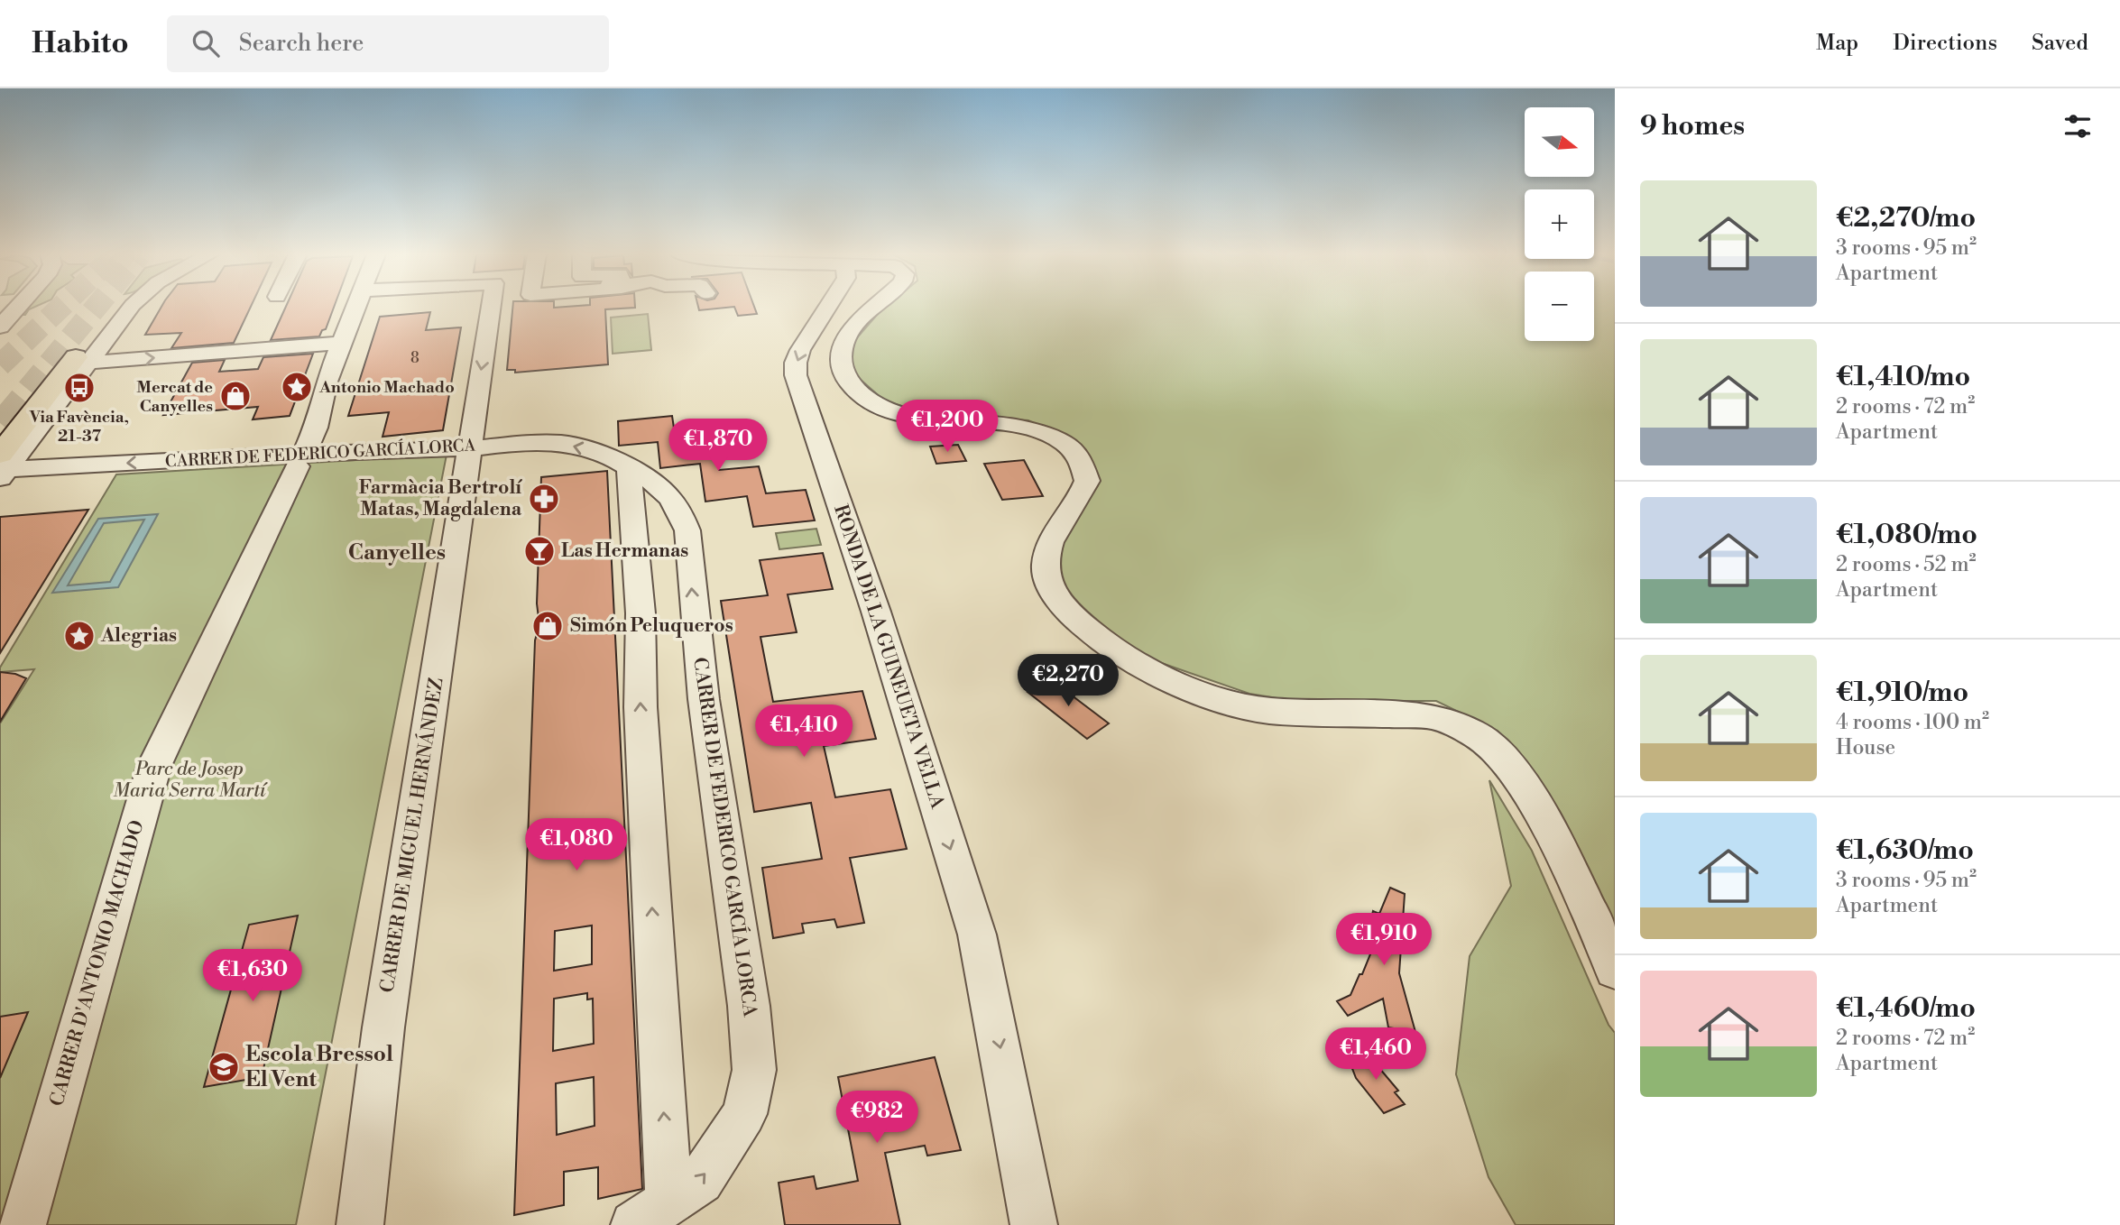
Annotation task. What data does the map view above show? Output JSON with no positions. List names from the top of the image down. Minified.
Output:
{"streets":{"street":["CARRER DE FEDERICO GARCÍA LORCA","RONDA DE LA GUINEUETA VELLA","CARRER DE MIGUEL HERNÁNDEZ","CARRER D'ANTONIO MACHADO"]},"crossings":[["CARRER DE FEDERICO GARCÍA LORCA","CARRER DE MIGUEL HERNÁNDEZ"],["CARRER DE FEDERICO GARCÍA LORCA","CARRER D'ANTONIO MACHADO"]],"districts":["Canyelles"],"parks":["Parc de Josep Maria Serra Martí"],"places":{"place":["Antonio Machado","Alegrias"],"bus stop":["Via Favència, 21-37"],"shop":["Mercat de Canyelles","Simón Peluqueros"],"pharmacy":["Farmàcia Bertrolí Matas, Magdalena"],"bar":["Las Hermanas"],"school or university":["Escola Bressol El Vent"]},"house_numbers":["8"],"north":"right","page":{"header":"Habito","search":"Search here","nav":["Map","Directions","Saved"],"heading":"9 homes","map_buttons":["+","−"],"list":[{"name":"€2,270/mo","note":"3 rooms · 95 m² · Apartment"},{"name":"€1,410/mo","note":"2 rooms · 72 m² · Apartment"},{"name":"€1,080/mo","note":"2 rooms · 52 m² · Apartment"},{"name":"€1,910/mo","note":"4 rooms · 100 m² · House"},{"name":"€1,630/mo","note":"3 rooms · 95 m² · Apartment"},{"name":"€1,460/mo","note":"2 rooms · 72 m² · Apartment"}],"price":["€1,200","€1,870","€2,270","€1,410","€1,080","€1,910","€1,630","€1,460","€982"]}}
